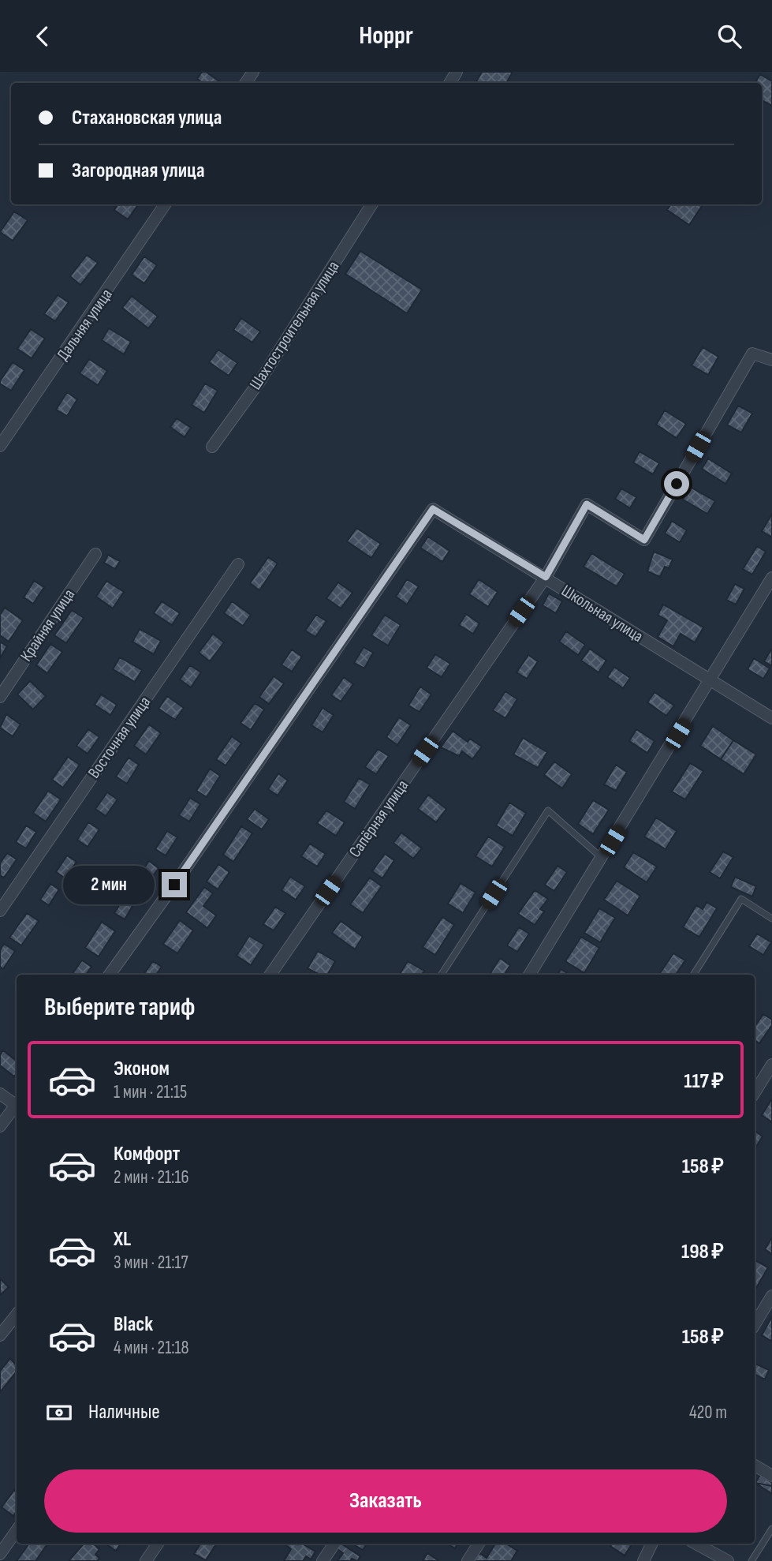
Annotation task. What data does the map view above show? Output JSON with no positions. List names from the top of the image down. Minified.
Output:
{"streets":{"street":["Дальняя улица","Шахтостроительная улица","Школьная улица","Крайняя улица","Восточная улица","Сапёрная улица"]},"crossings":[["Школьная улица","Сапёрная улица"]],"page":{"header":"Hoppr","banner":["Стахановская улица","Загородная улица"],"bubble":"2 мин","heading":"Выберите тариф","list":[{"name":"Эконом","note":"1 мин · 21:15","value":"117 ₽"},{"name":"Комфорт","note":"2 мин · 21:16","value":"158 ₽"},{"name":"XL","note":"3 мин · 21:17","value":"198 ₽"},{"name":"Black","note":"4 мин · 21:18","value":"158 ₽"}],"pay":["Наличные","420 m"],"buttons":"Заказать"}}
